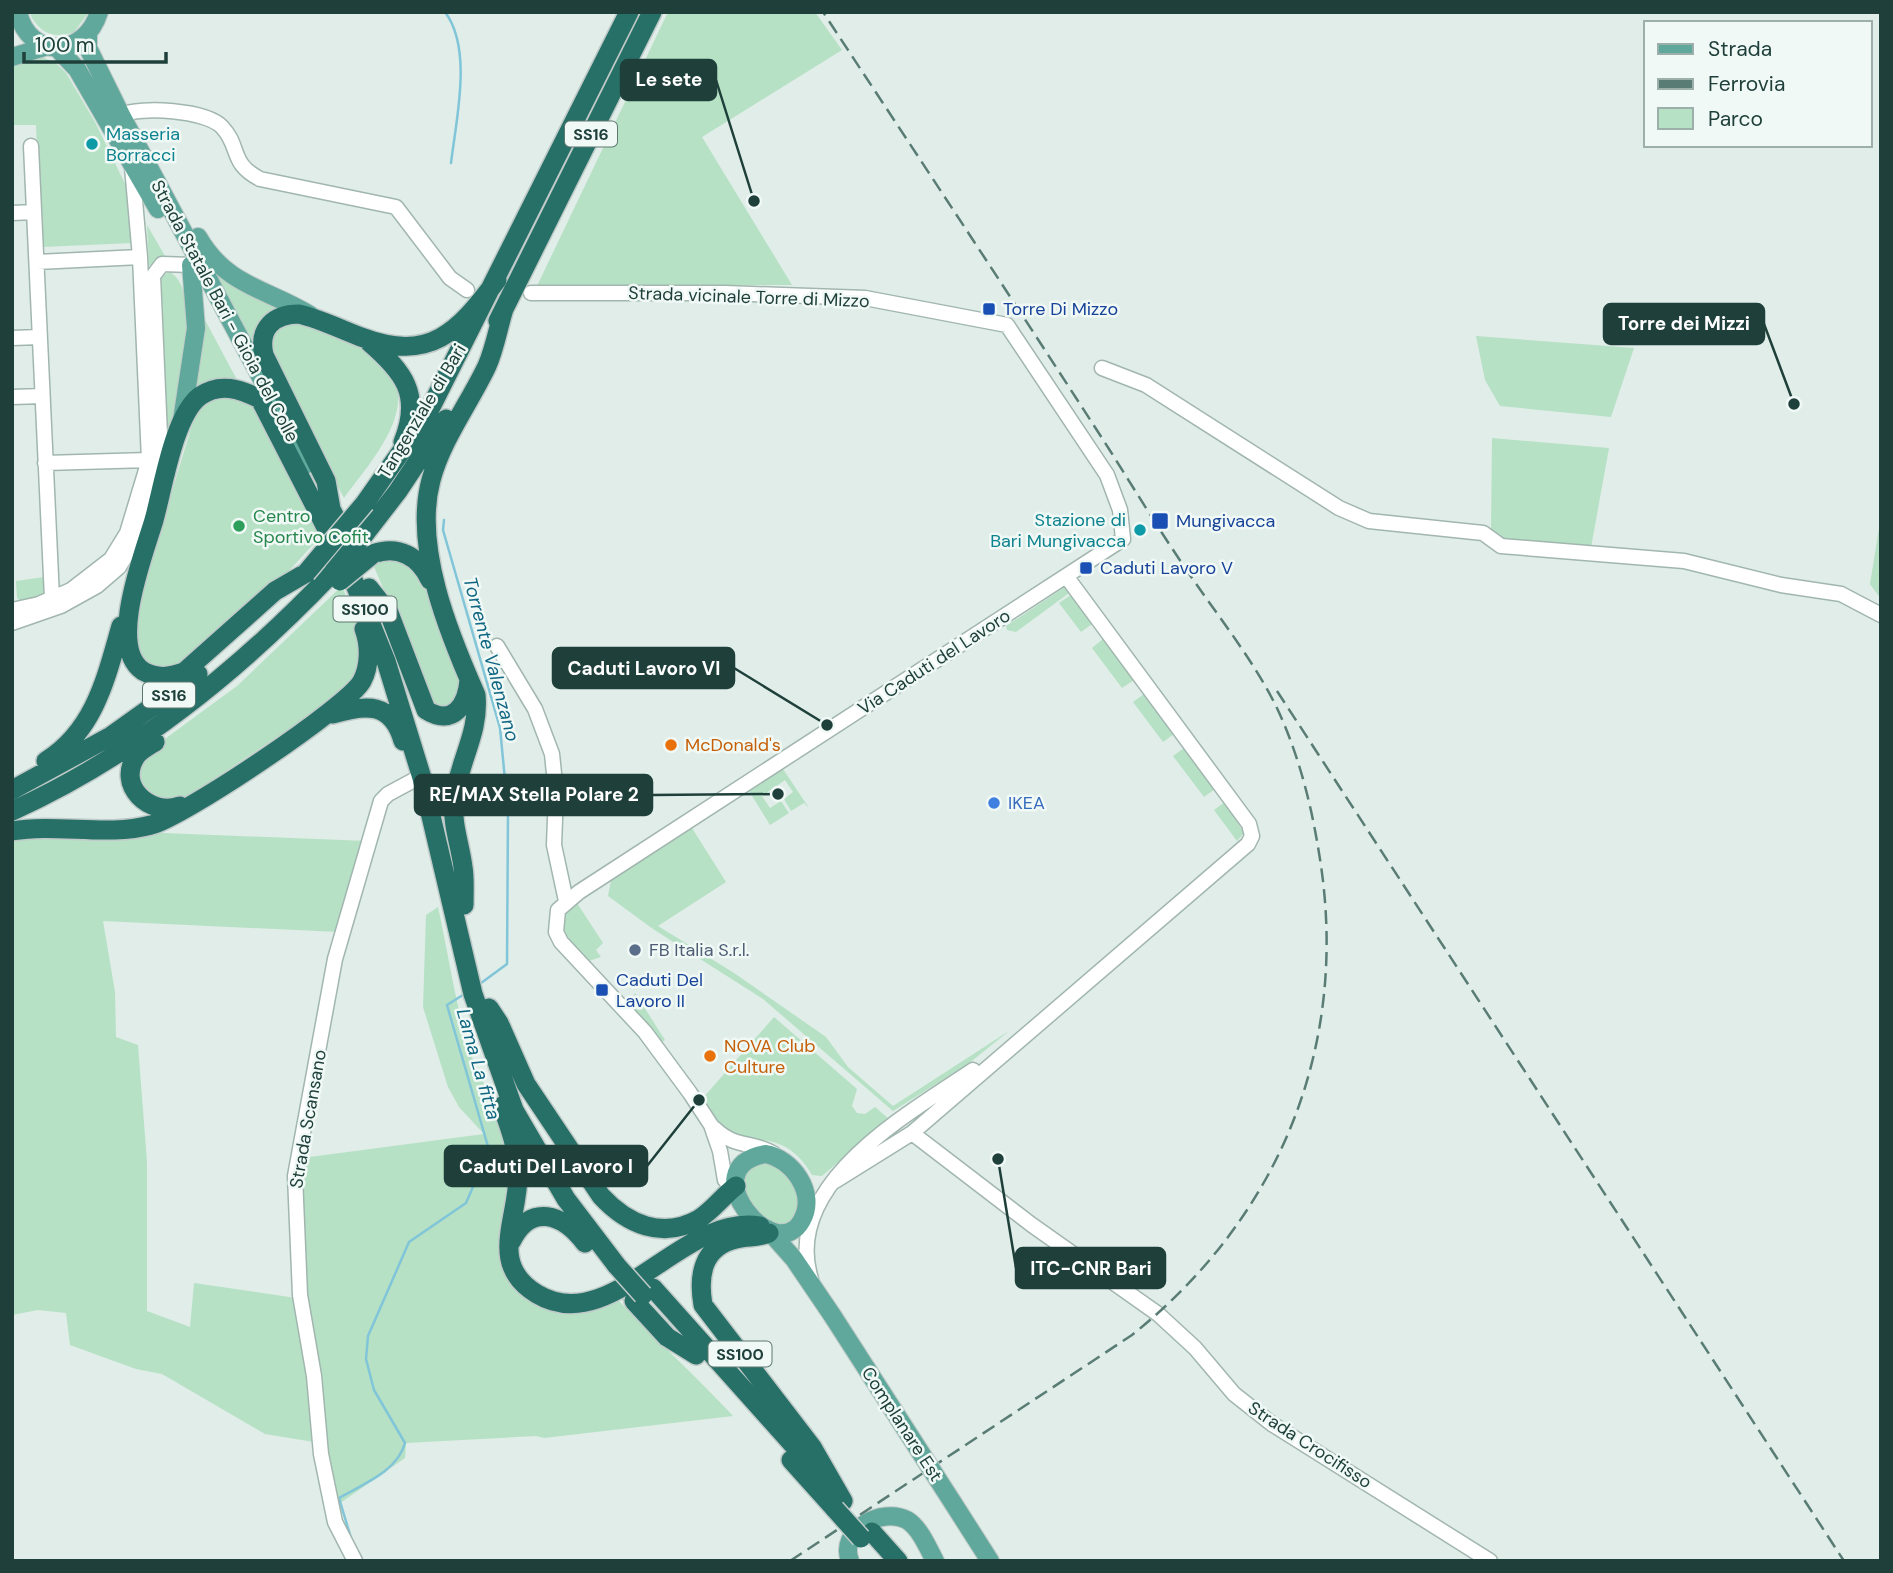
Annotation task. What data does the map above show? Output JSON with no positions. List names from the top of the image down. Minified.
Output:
{"streets":{"highway":["SS16","Tangenziale di Bari","SS100"],"main road":["Strada Statale Bari - Gioia del Colle","Complanare Est"],"street":["Strada vicinale Torre di Mizzo","Via Caduti del Lavoro","Strada Scansano","Strada Crocifisso"]},"crossings":[["Strada vicinale Torre di Mizzo","Via Caduti del Lavoro"],["Strada Statale Bari - Gioia del Colle","SS100"],["Tangenziale di Bari","SS100"],["SS100","Complanare Est"]],"water":["Torrente Valenzano","Lama La fitta"],"places":{"other":["Masseria Borracci","Le sete","Torre dei Mizzi","Centro Sportivo Cofit","Stazione di Bari Mungivacca","Caduti Lavoro VI","McDonald's","RE/MAX Stella Polare 2","IKEA","FB Italia S.r.l.","NOVA Club Culture","Caduti Del Lavoro I","ITC-CNR Bari"],"transit":["Torre Di Mizzo","Mungivacca","Caduti Lavoro V","Caduti Del Lavoro II"]},"legend":["Strada","Ferrovia","Parco"],"scale_bar":"100 m"}
